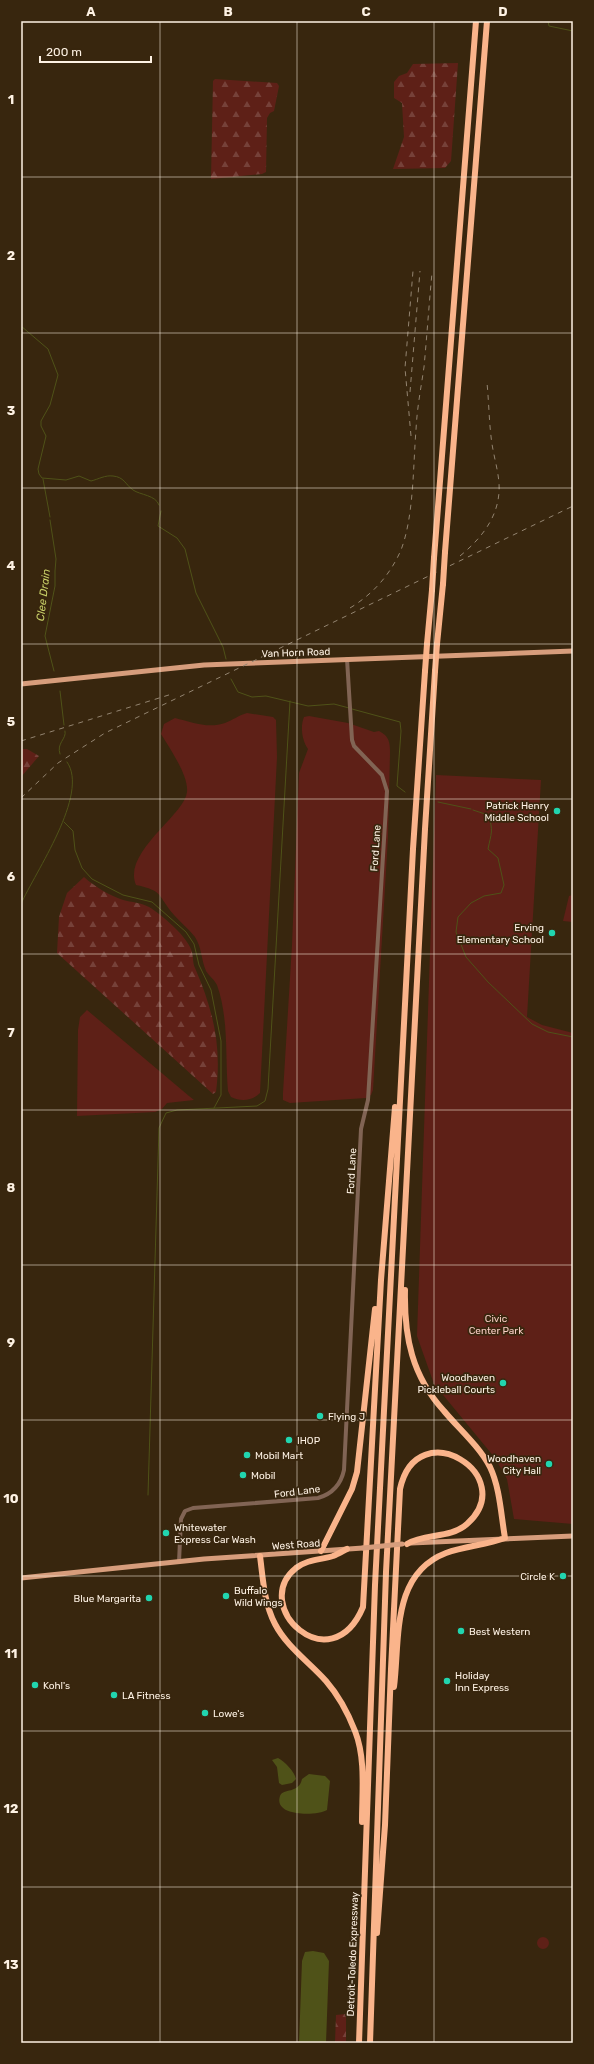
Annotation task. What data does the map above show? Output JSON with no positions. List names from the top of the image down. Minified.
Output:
{"streets":{"highway":["Detroit-Toledo Expressway"],"main road":["Van Horn Road","West Road"],"street":["Ford Lane"]},"crossings":[["Van Horn Road","Ford Lane"],["Ford Lane","West Road"]],"water":["Clee Drain"],"parks":["Civic Center Park"],"places":["Patrick Henry Middle School","Erving Elementary School","Woodhaven Pickleball Courts","Flying J","IHOP","Mobil Mart","Woodhaven City Hall","Mobil","Whitewater Express Car Wash","Circle K","Buffalo Wild Wings","Blue Margarita","Best Western","Holiday Inn Express","Kohl's","LA Fitness","Lowe's"],"scale_bar":"200 m","grid":{"columns":["A","B","C","D"],"rows":["1","2","3","4","5","6","7","8","9","10","11","12","13"]}}
